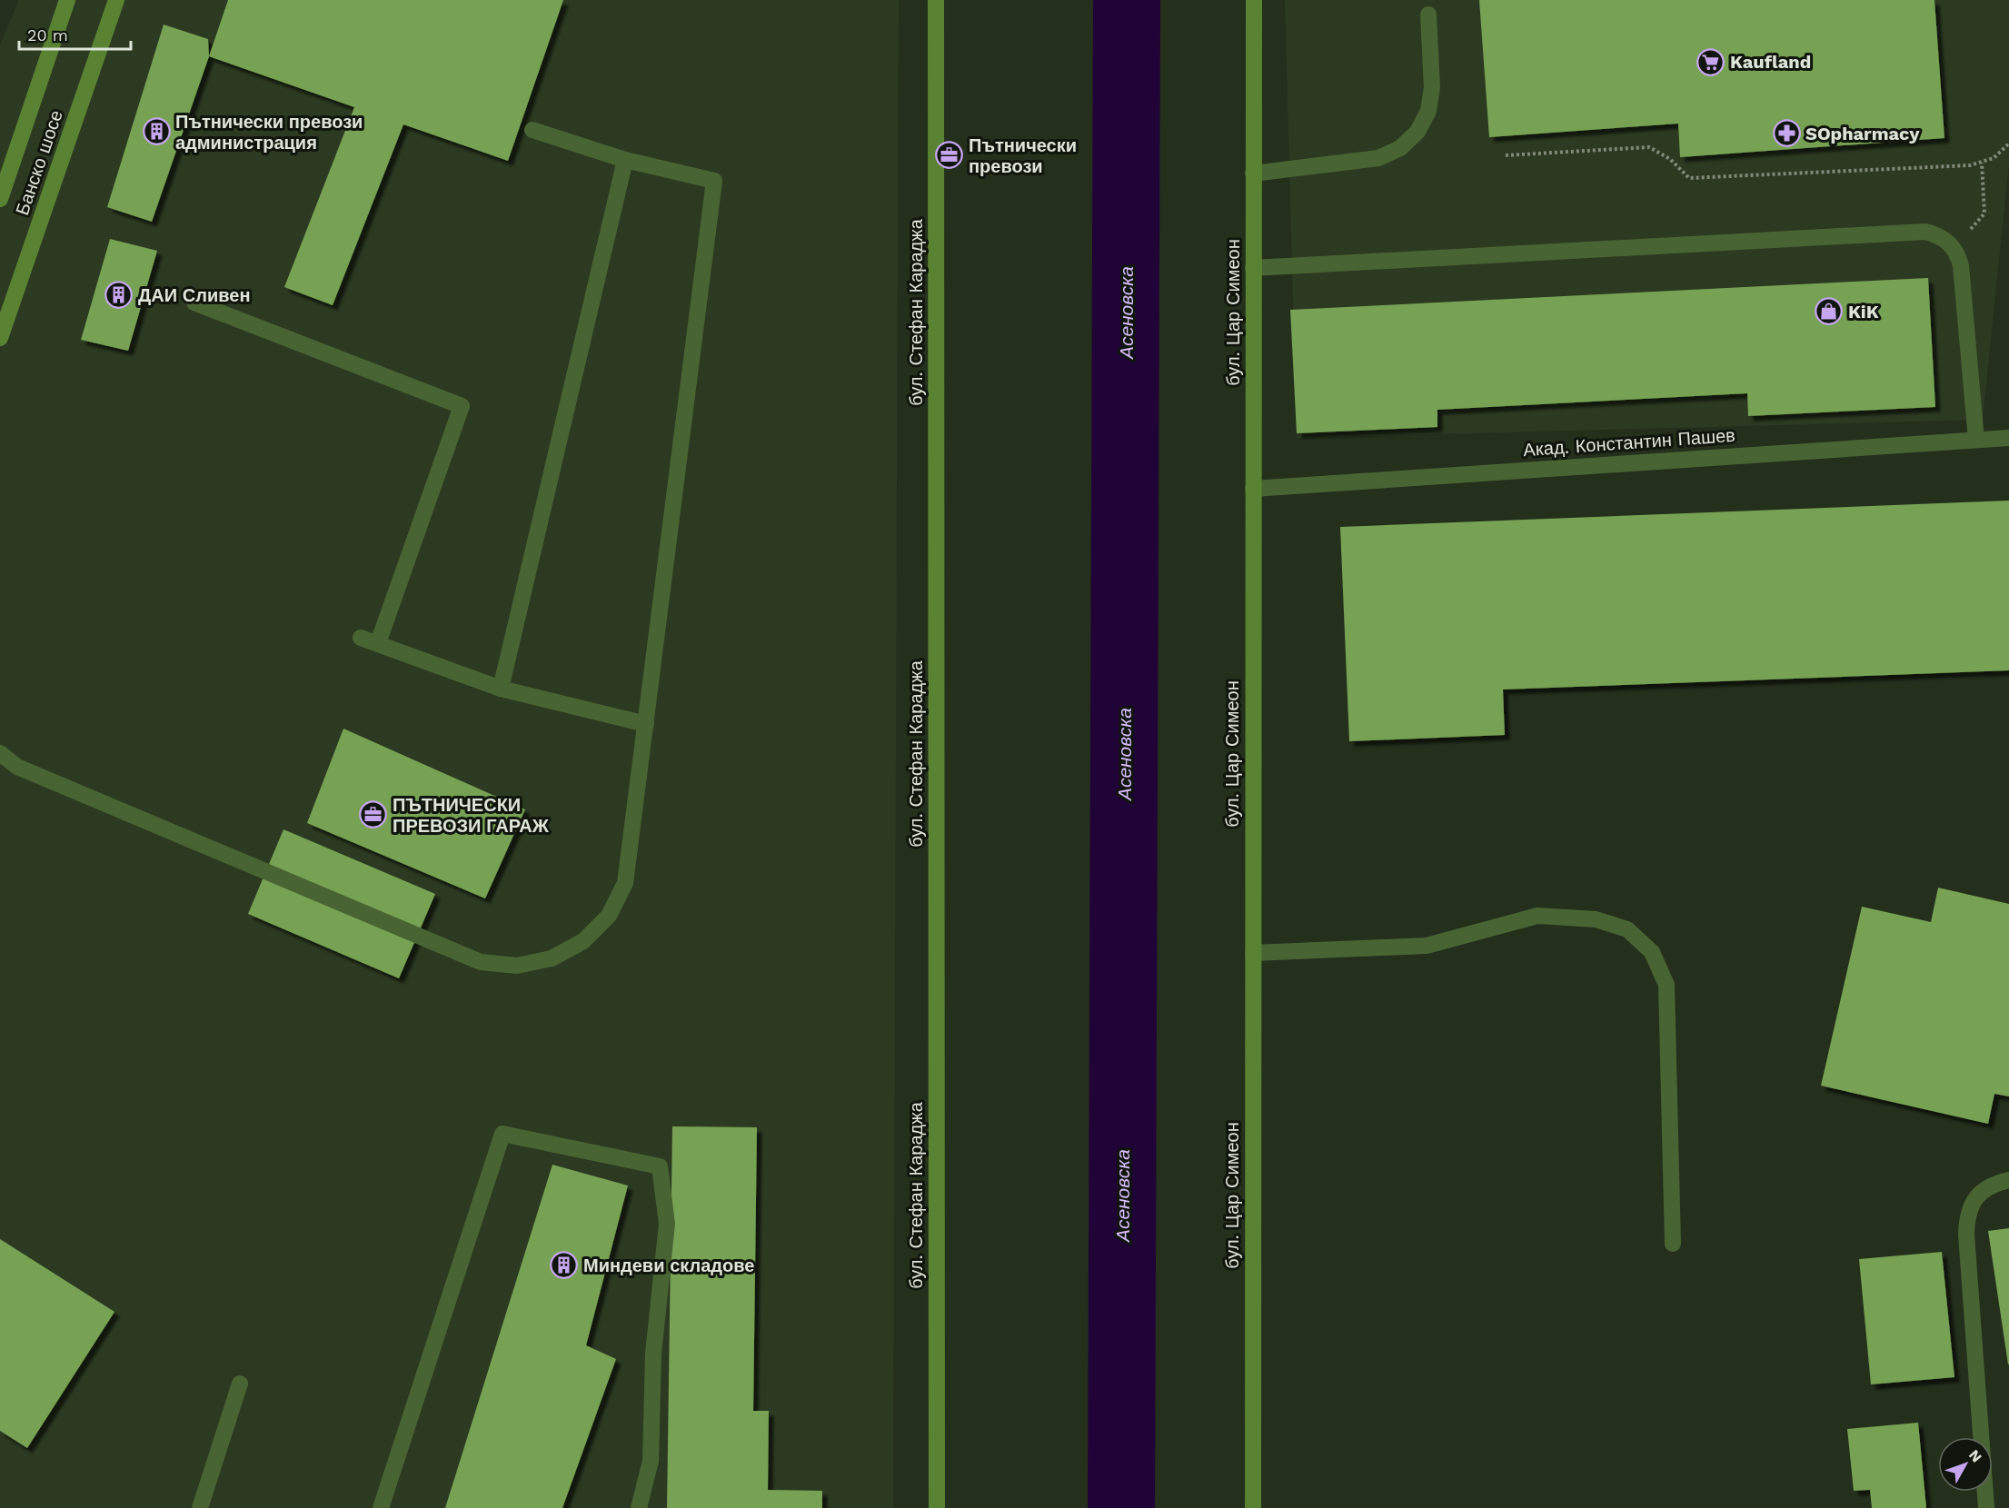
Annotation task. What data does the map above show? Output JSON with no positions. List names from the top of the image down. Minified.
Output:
{"streets":{"main road":["Банско шосе","бул. Стефан Караджа","бул. Цар Симеон"],"street":["Акад. Константин Пашев"]},"crossings":[["бул. Цар Симеон","Акад. Константин Пашев"]],"water":["Асеновска"],"places":{"supermarket":["Kaufland"],"building":["Пътнически превози администрация","ДАИ Сливен","Миндеви складове"],"pharmacy":["SOpharmacy"],"office":["Пътнически превози","ПЪТНИЧЕСКИ ПРЕВОЗИ ГАРАЖ"],"shop":["KiK"]},"scale_bar":"20 m","north":"top right"}
